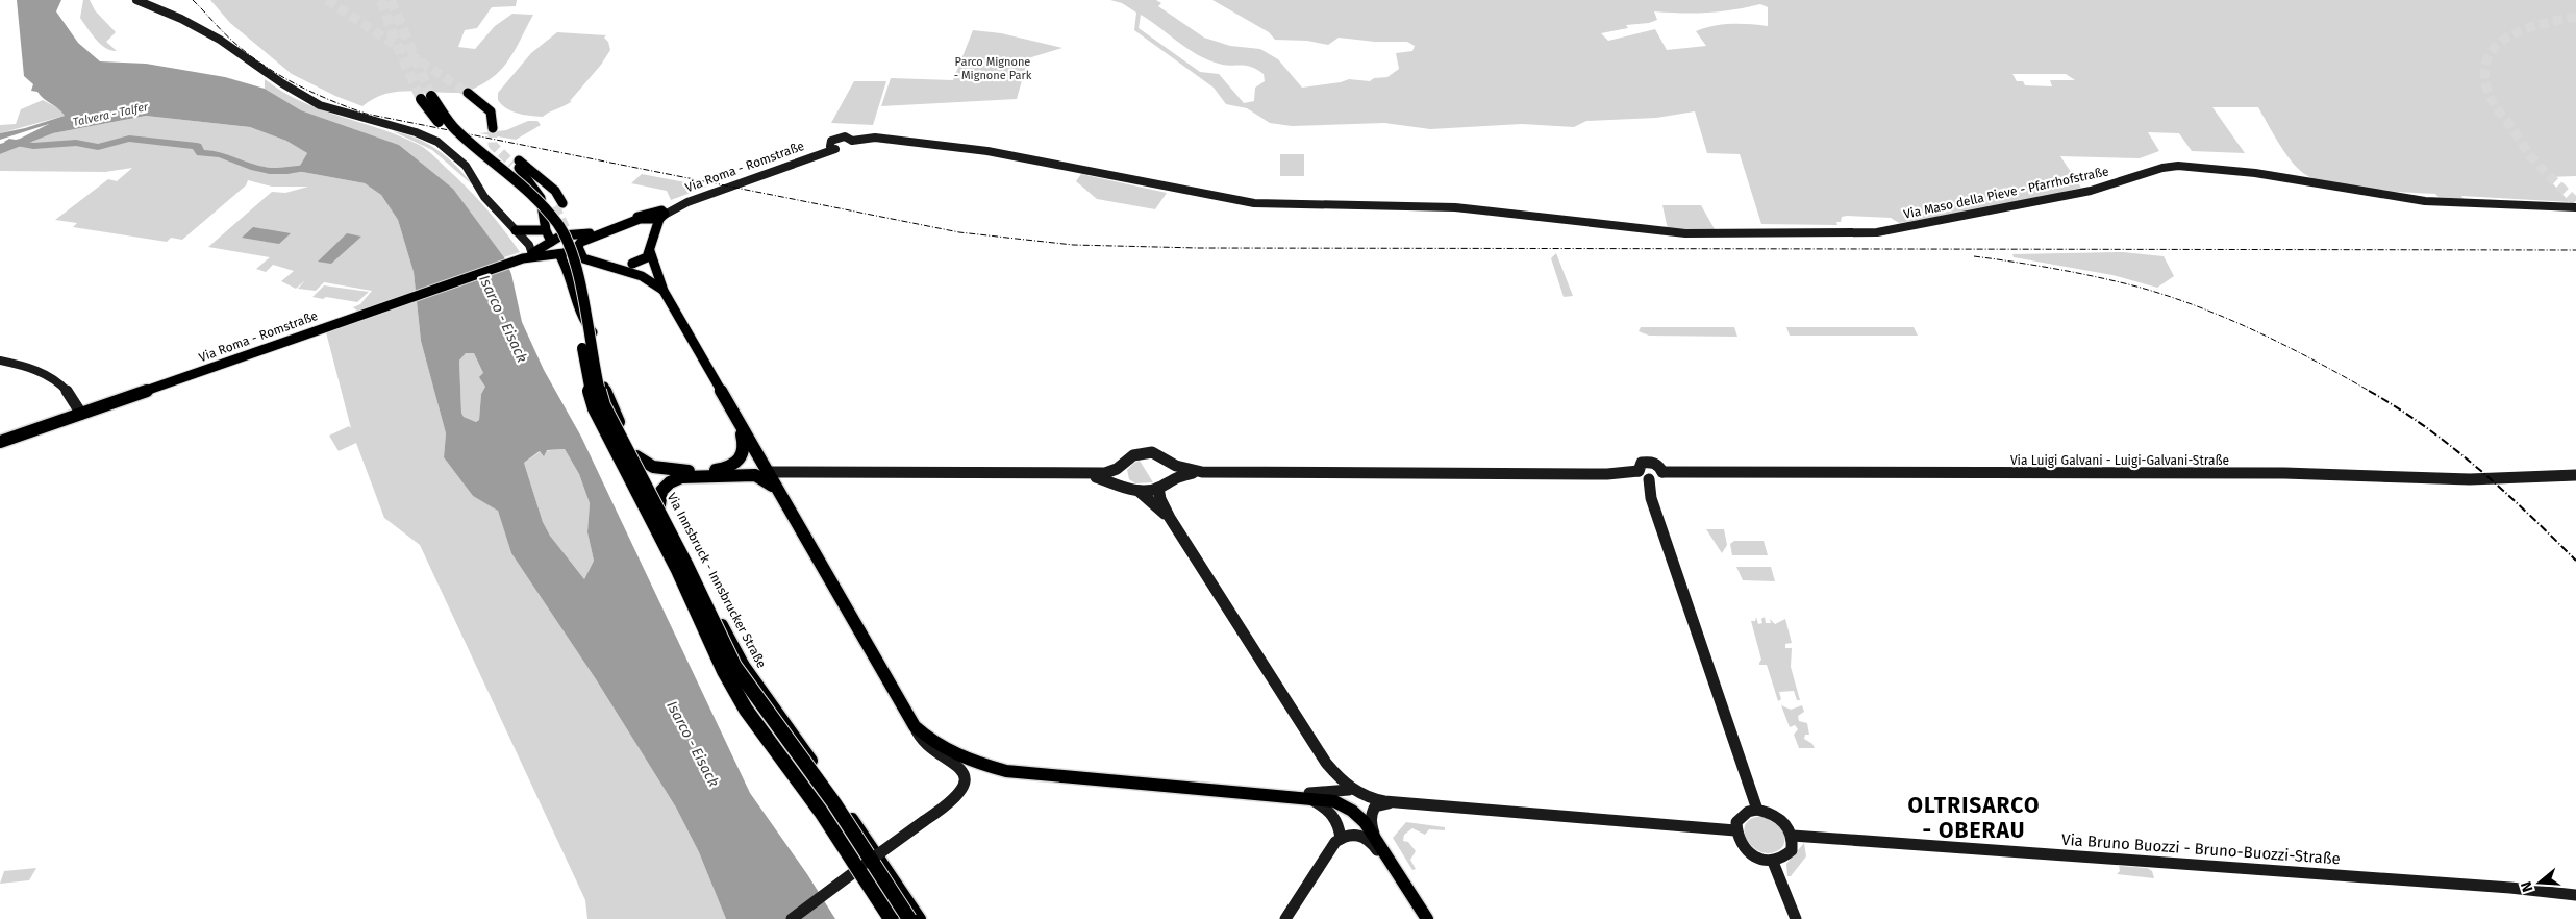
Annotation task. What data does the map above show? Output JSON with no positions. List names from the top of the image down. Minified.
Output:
{"streets":{"main road":["Via Roma - Romstraße","Via Maso della Pieve - Pfarrhofstraße","Via Luigi Galvani - Luigi-Galvani-Straße","Via Innsbruck - Innsbrucker Straße","Via Bruno Buozzi - Bruno-Buozzi-Straße"]},"crossings":[["Via Roma - Romstraße","Via Maso della Pieve - Pfarrhofstraße"]],"districts":["OLTRISARCO - OBERAU"],"water":["Talvera - Talfer","Isarco - Eisack"],"parks":["Parco Mignone - Mignone Park"],"north":"left"}
